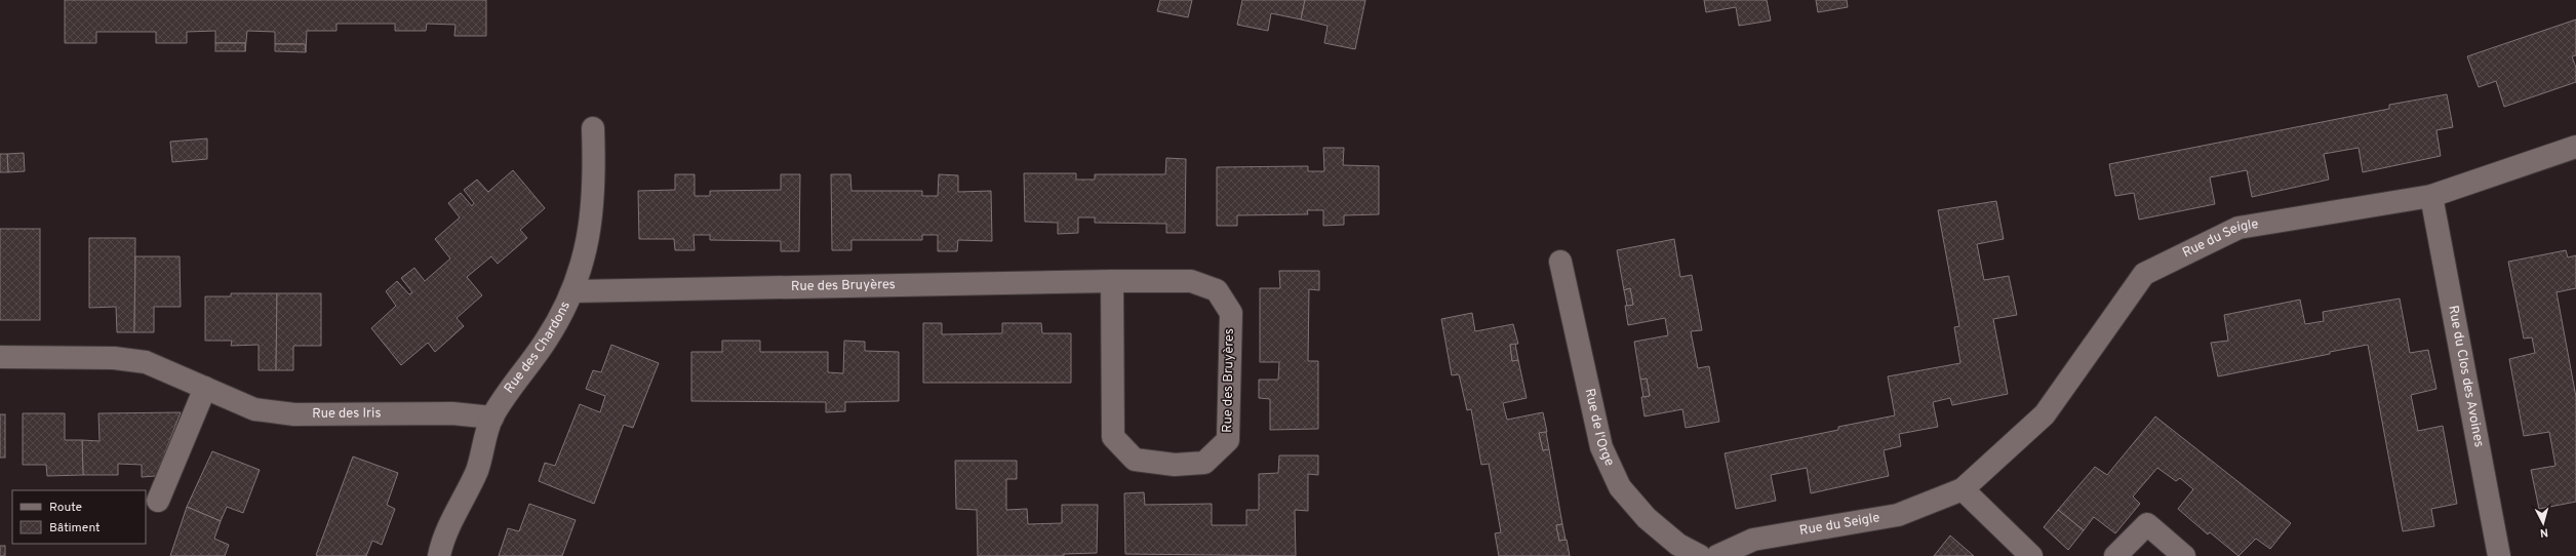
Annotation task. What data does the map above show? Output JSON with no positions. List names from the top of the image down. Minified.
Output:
{"streets":{"street":["Rue du Seigle","Rue des Bruyères","Rue des Chardons","Rue du Clos des Avoines","Rue des Iris","Rue de l'Orge"]},"crossings":[["Rue du Seigle","Rue du Clos des Avoines"],["Rue des Bruyères","Rue des Chardons"],["Rue des Chardons","Rue des Iris"]],"legend":["Route","Bâtiment"],"north":"bottom"}
